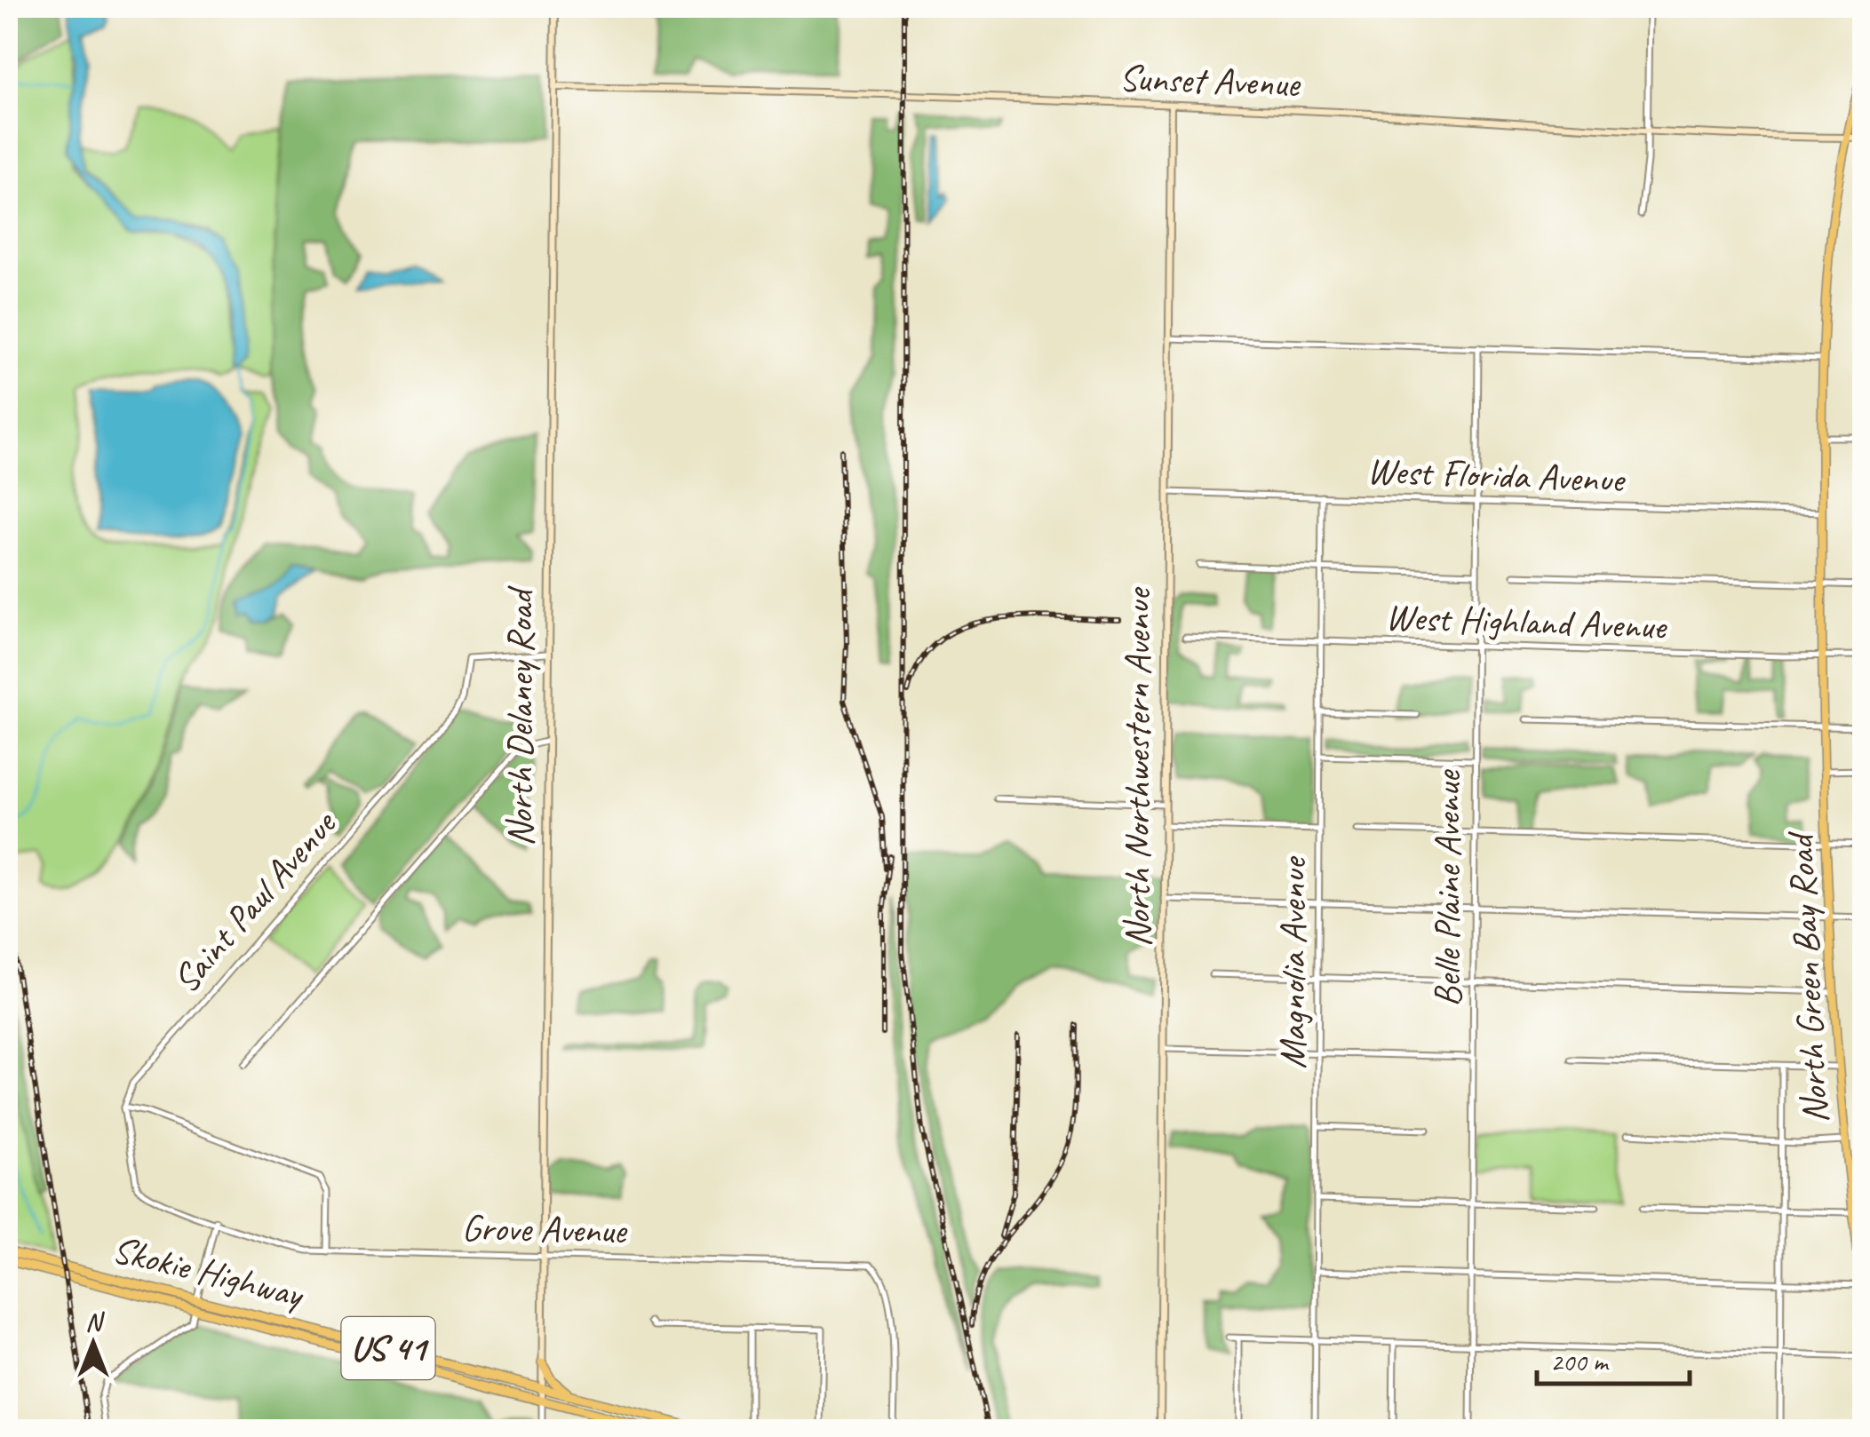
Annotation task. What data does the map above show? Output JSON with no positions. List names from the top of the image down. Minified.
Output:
{"streets":{"highway":["Skokie Highway","US 41"],"main road":["North Green Bay Road"],"street":["Sunset Avenue","West Florida Avenue","West Highland Avenue","North Delaney Road","North Northwestern Avenue","Belle Plaine Avenue","Saint Paul Avenue","Magnolia Avenue","Grove Avenue"]},"crossings":[["Sunset Avenue","North Delaney Road"],["Sunset Avenue","North Northwestern Avenue"],["West Florida Avenue","North Northwestern Avenue"],["West Florida Avenue","Belle Plaine Avenue"],["West Florida Avenue","Magnolia Avenue"],["West Florida Avenue","North Green Bay Road"],["West Highland Avenue","Belle Plaine Avenue"],["West Highland Avenue","Magnolia Avenue"],["West Highland Avenue","North Green Bay Road"],["North Delaney Road","Saint Paul Avenue"],["North Delaney Road","Grove Avenue"],["North Delaney Road","Skokie Highway"]],"scale_bar":"200 m","north":"top"}
